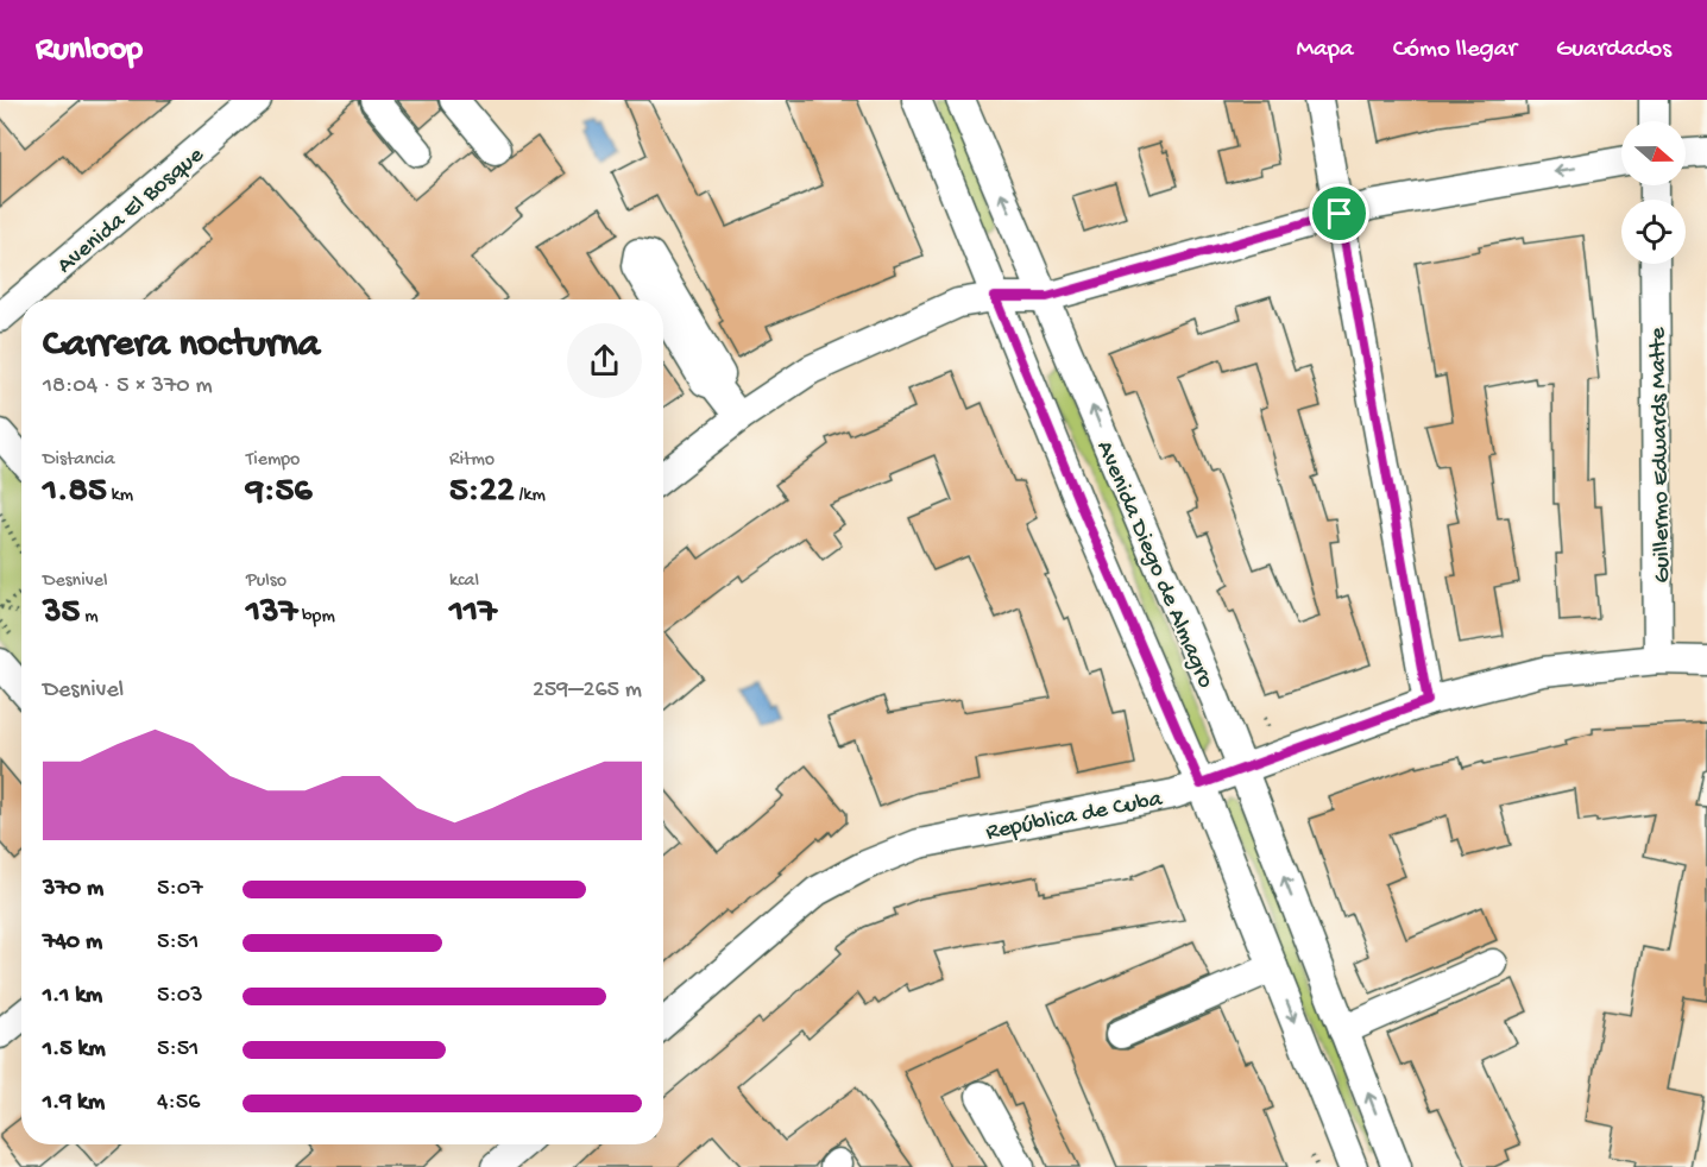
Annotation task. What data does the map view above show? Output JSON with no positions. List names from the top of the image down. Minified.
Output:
{"streets":{"street":["Avenida El Bosque","Guillermo Edwards Matte","Avenida Diego de Almagro","República de Cuba"]},"crossings":[["Guillermo Edwards Matte","República de Cuba"],["Avenida Diego de Almagro","República de Cuba"]],"north":"right","page":{"header":"Runloop","nav":["Mapa","Cómo llegar","Guardados"],"heading":["Carrera nocturna","18:04 · 5 × 370 m"],"stats":[["Distancia","1.85 km"],["Tiempo","9:56"],["Ritmo","5:22 /km"],["Desnivel","35 m"],["Pulso","137 bpm"],["kcal","117"]],"chart":["Desnivel","259–265 m"],"list":[{"name":"370 m","note":"5:07"},{"name":"740 m","note":"5:51"},{"name":"1.1 km","note":"5:03"},{"name":"1.5 km","note":"5:51"},{"name":"1.9 km","note":"4:56"}]}}
